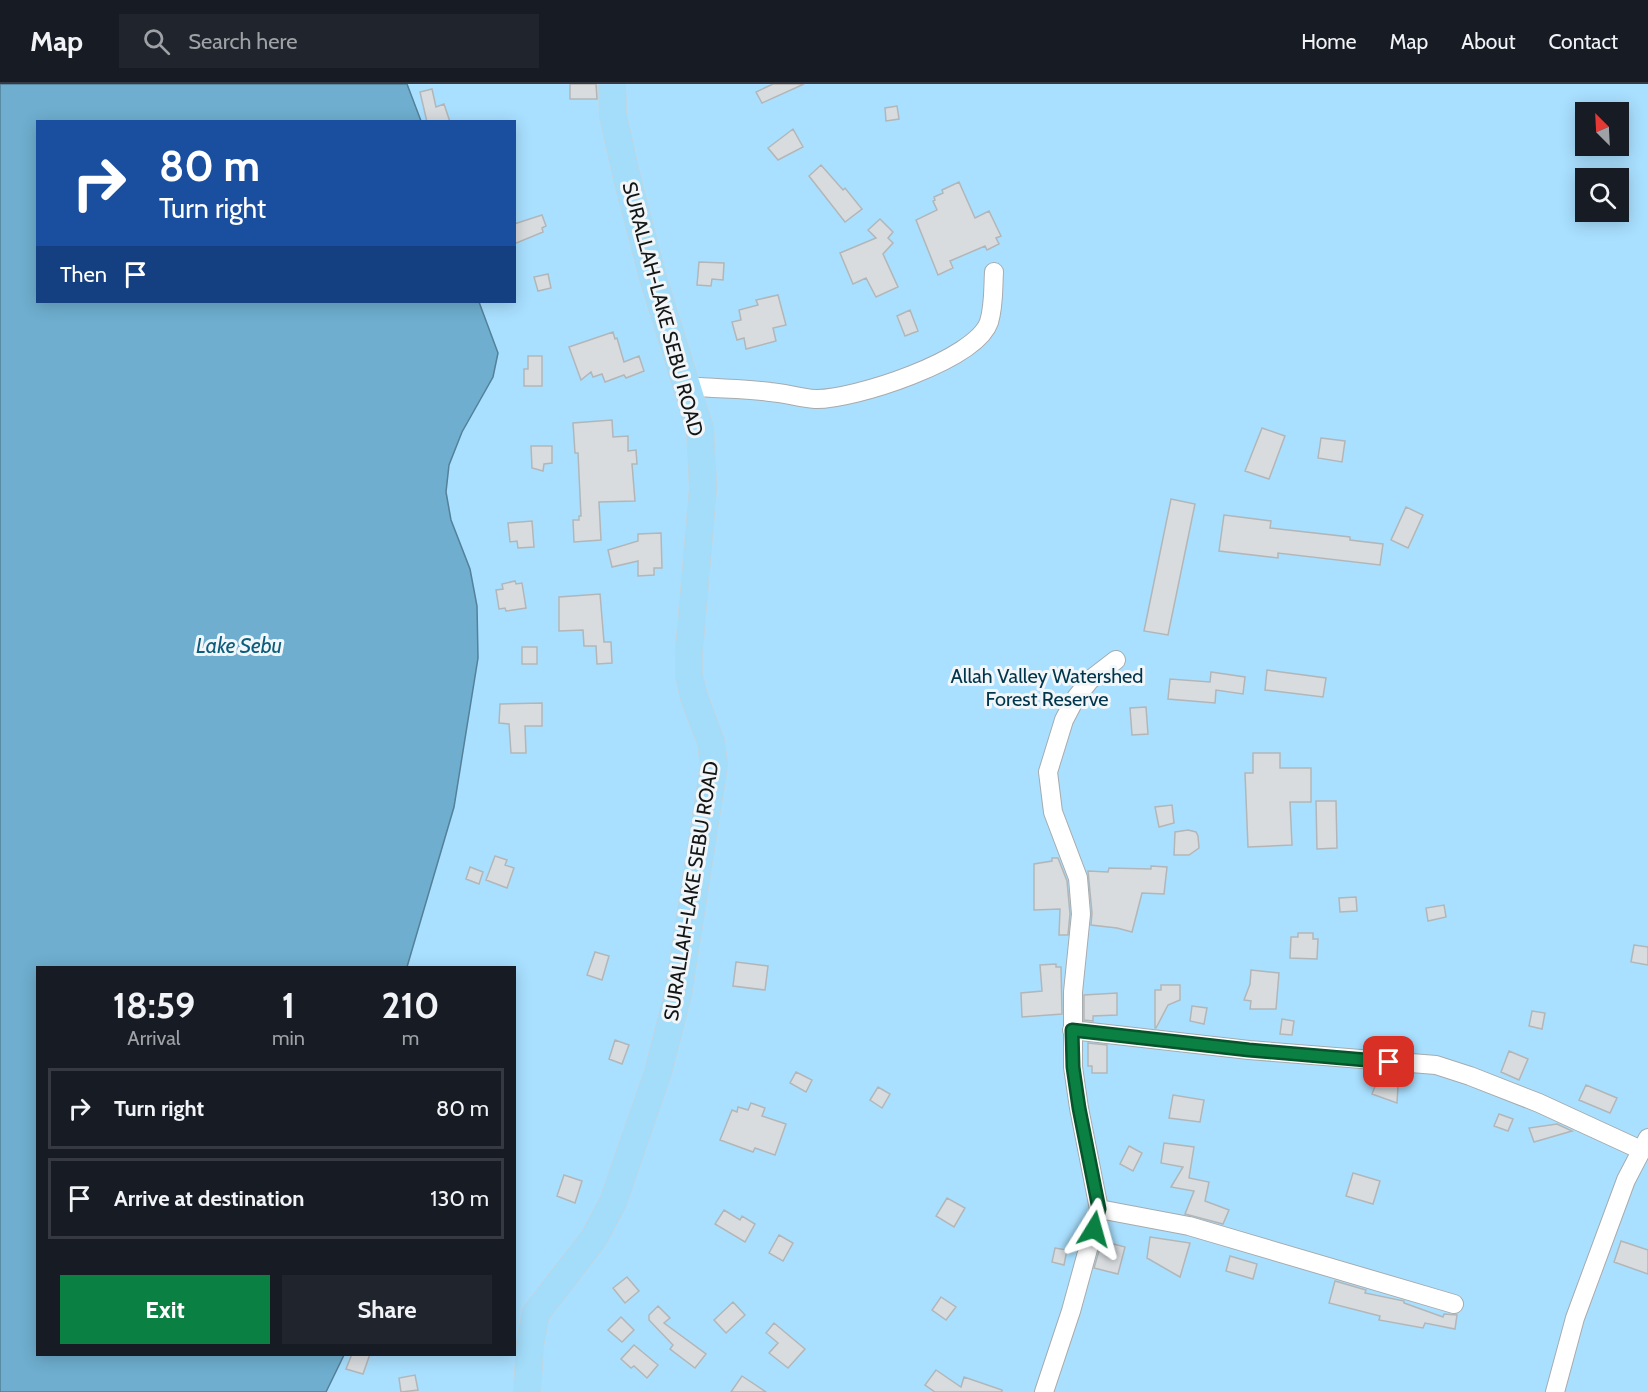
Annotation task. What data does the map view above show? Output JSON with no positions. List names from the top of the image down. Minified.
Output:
{"streets":{"main road":["SURALLAH-LAKE SEBU ROAD"]},"water":["Lake Sebu"],"parks":["Allah Valley Watershed Forest Reserve"],"north":"top left","page":{"header":"Map","search":"Search here","nav":["Home","Map","About","Contact"],"turn":["80 m","Turn right"],"then":"Then","eta":["18:59","Arrival","1","min","210","m"],"list":[{"name":"Turn right","value":"80 m"},{"name":"Arrive at destination","value":"130 m"}],"buttons":["Exit","Share"]}}
